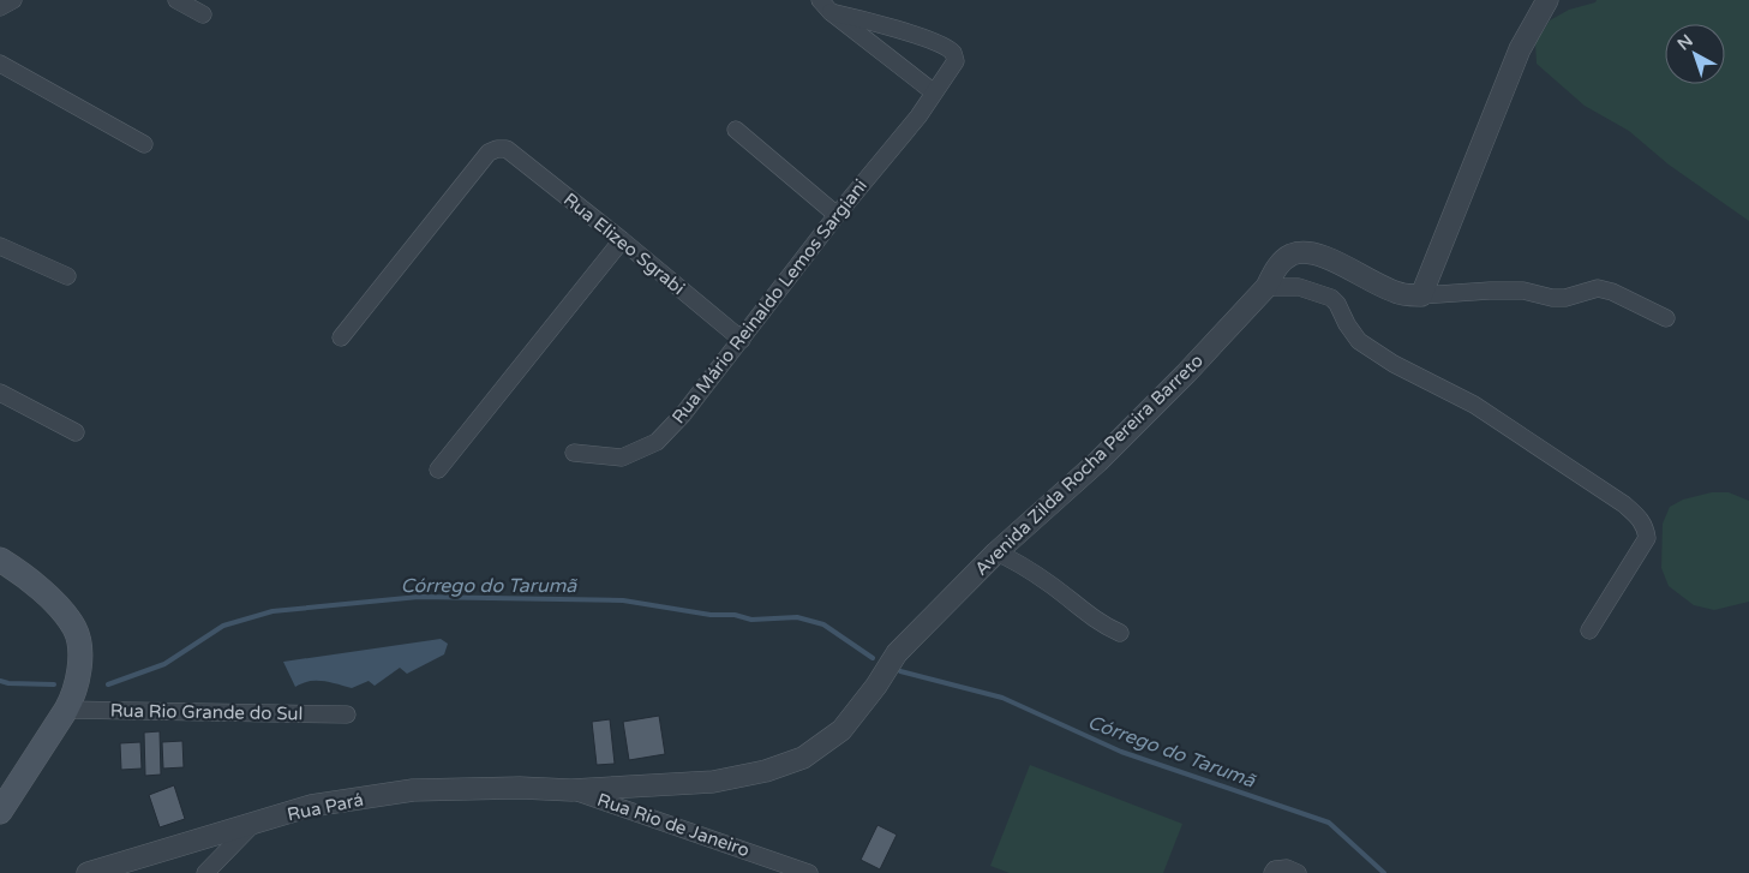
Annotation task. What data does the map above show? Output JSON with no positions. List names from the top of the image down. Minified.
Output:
{"streets":{"street":["Rua Elizeo Sgrabi","Rua Mário Reinaldo Lemos Sargiani","Avenida Zilda Rocha Pereira Barreto","Rua Rio Grande do Sul","Rua Pará","Rua Rio de Janeiro"]},"crossings":[["Rua Elizeo Sgrabi","Rua Mário Reinaldo Lemos Sargiani"],["Avenida Zilda Rocha Pereira Barreto","Rua Pará"],["Avenida Zilda Rocha Pereira Barreto","Rua Rio de Janeiro"],["Rua Pará","Rua Rio de Janeiro"]],"water":["Córrego do Tarumã"],"north":"top left"}
